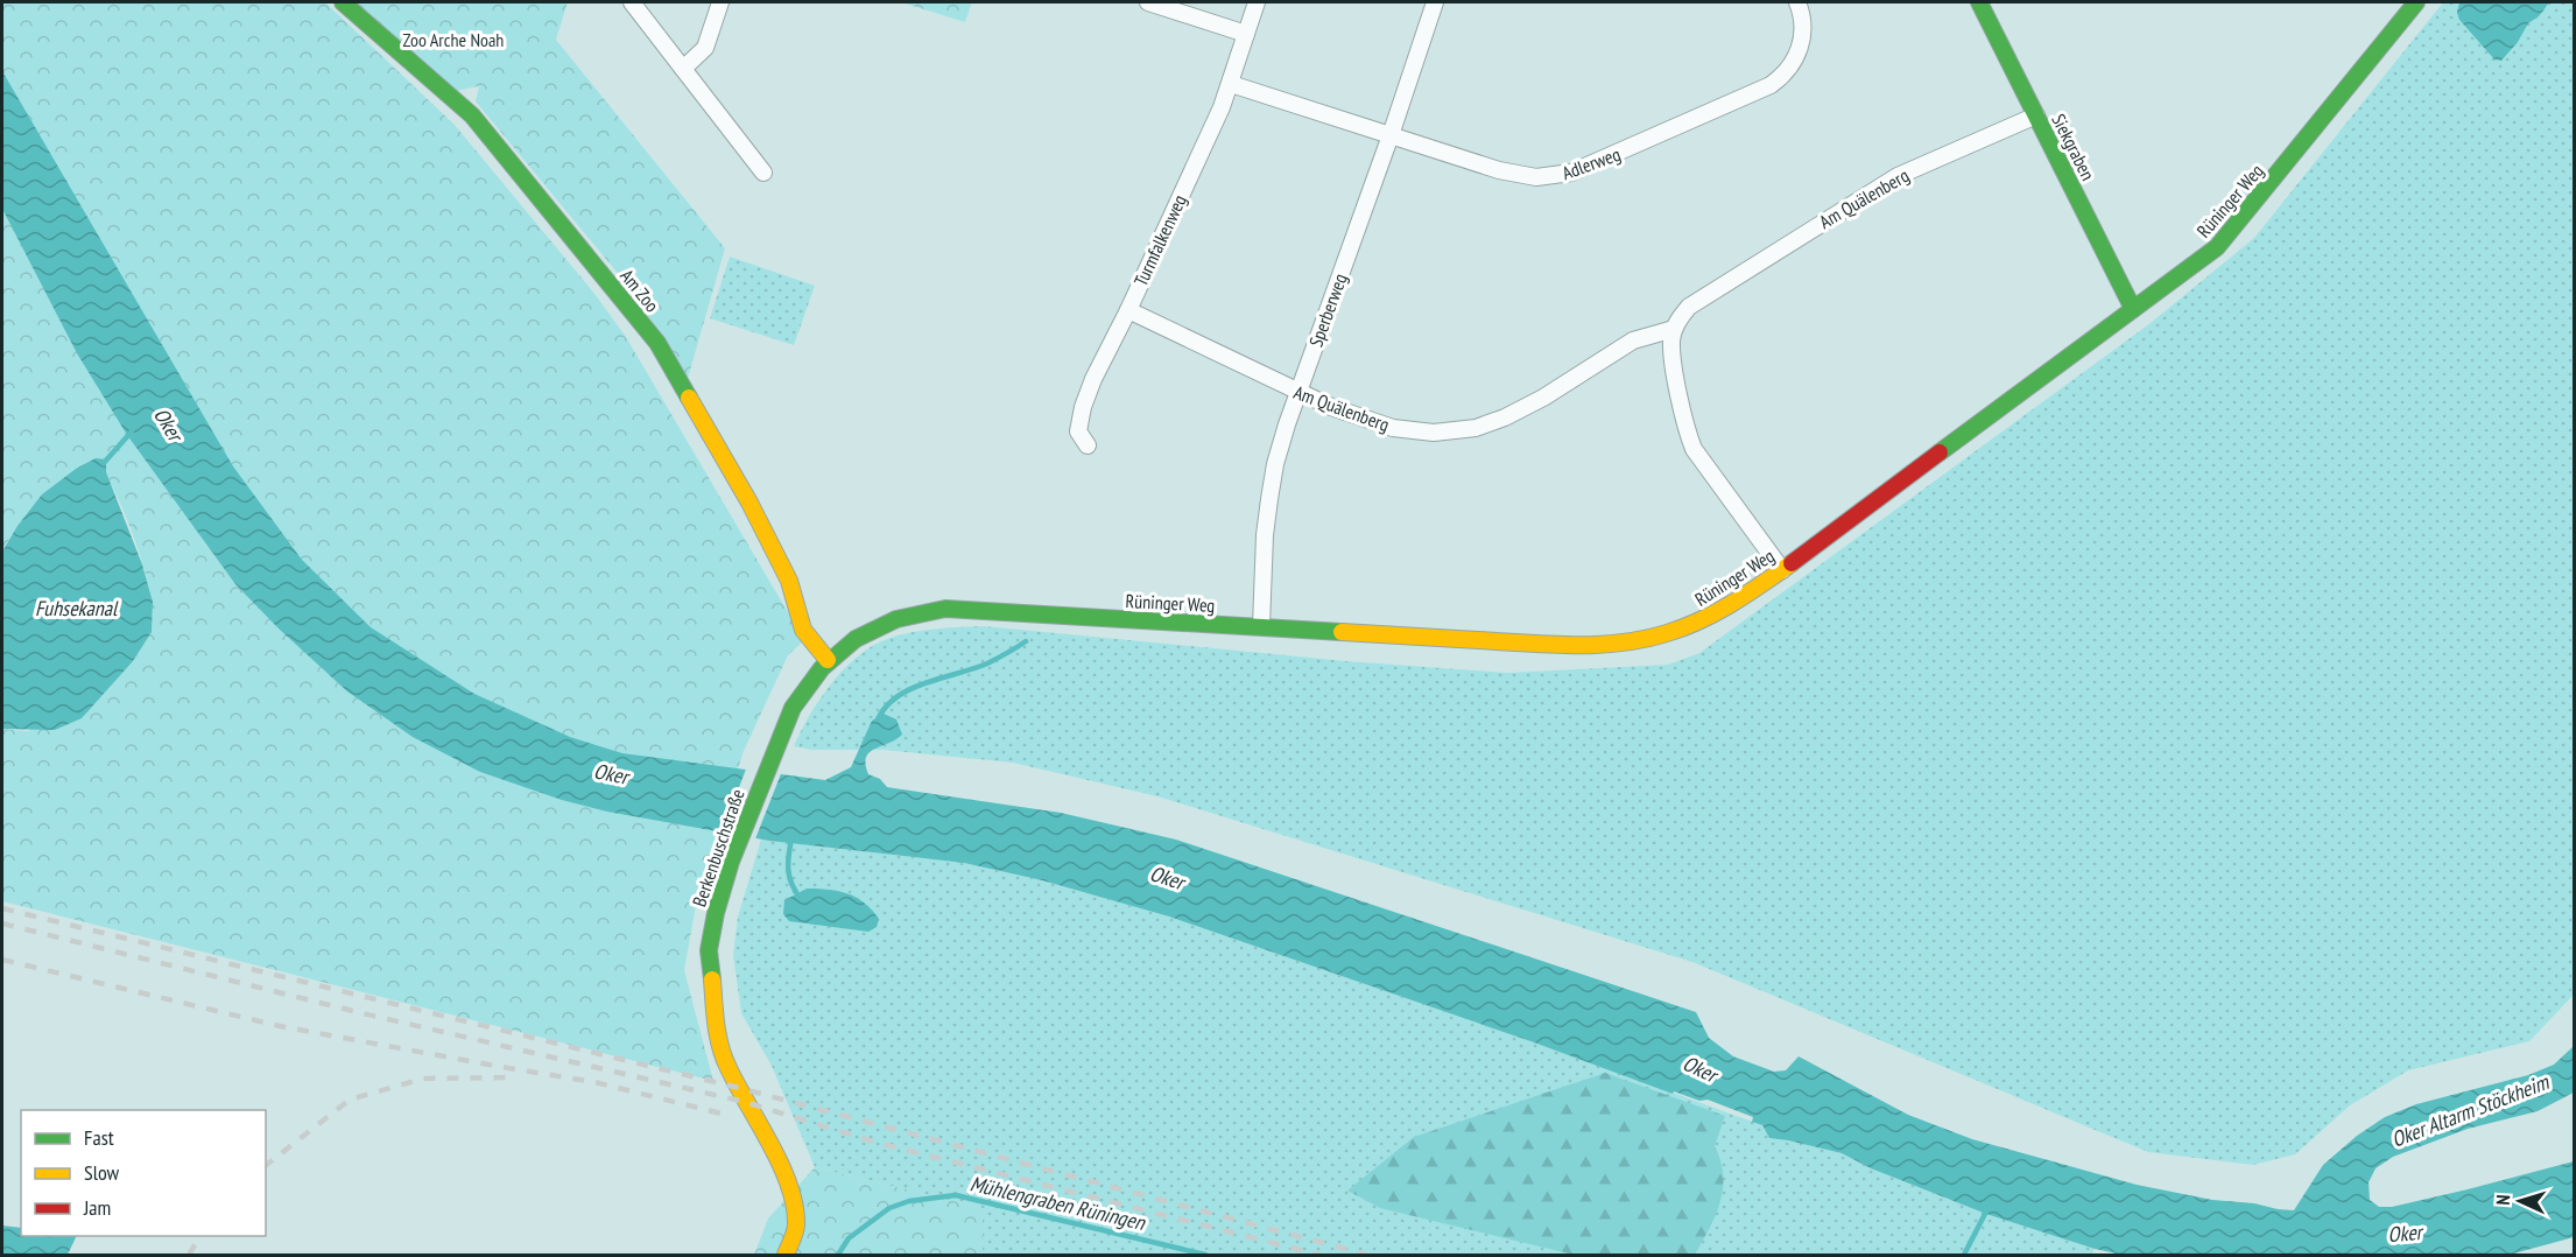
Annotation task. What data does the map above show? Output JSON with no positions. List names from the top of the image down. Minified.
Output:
{"streets":{"street":["Siekgraben","Adlerweg","Am Quälenberg","Rüninger Weg","Turmfalkenweg","Am Zoo","Sperberweg","Berkenbuschstraße"]},"crossings":[["Siekgraben","Am Quälenberg"],["Siekgraben","Rüninger Weg"],["Adlerweg","Turmfalkenweg"],["Adlerweg","Sperberweg"],["Am Quälenberg","Turmfalkenweg"],["Am Quälenberg","Sperberweg"],["Rüninger Weg","Am Zoo"],["Rüninger Weg","Sperberweg"],["Rüninger Weg","Berkenbuschstraße"],["Am Zoo","Berkenbuschstraße"]],"water":["Oker","Fuhsekanal","Oker Altarm Stöckheim","Mühlengraben Rüningen"],"parks":["Zoo Arche Noah"],"legend":["Fast","Slow","Jam"],"north":"left"}
